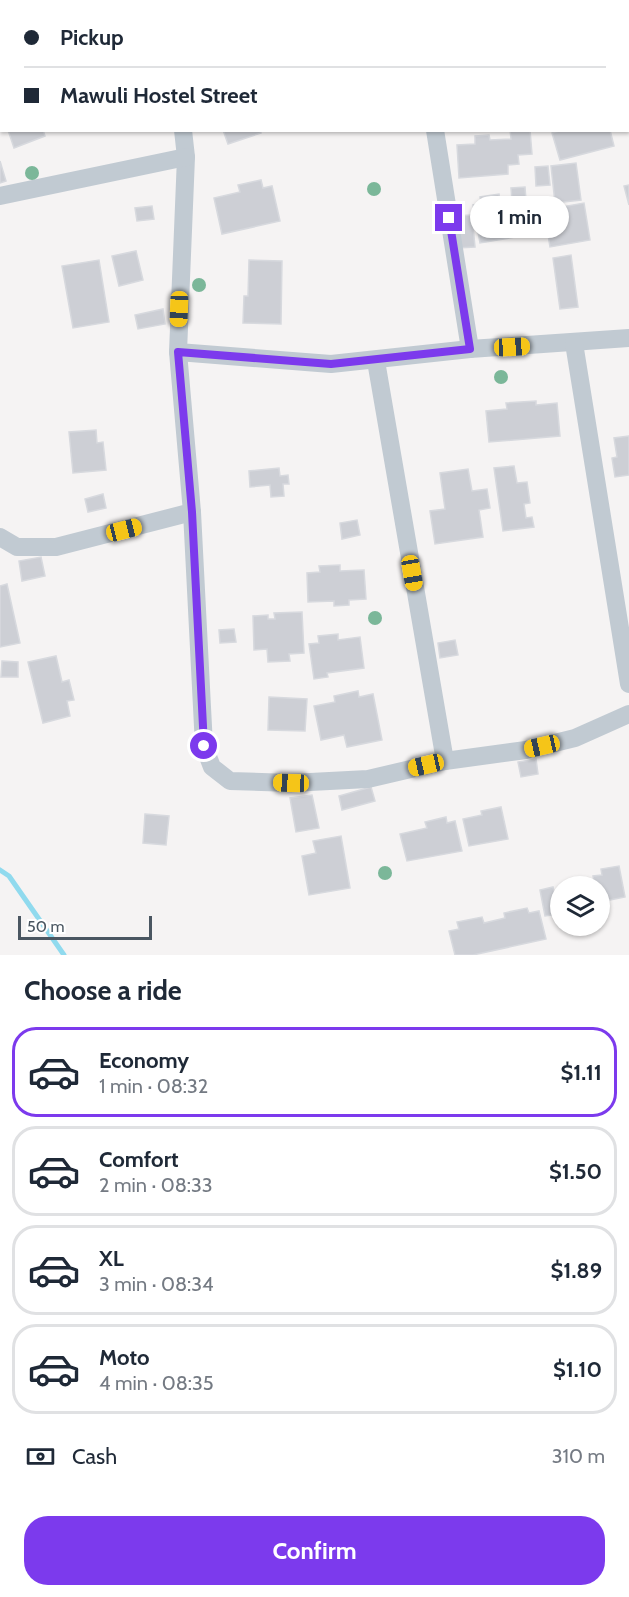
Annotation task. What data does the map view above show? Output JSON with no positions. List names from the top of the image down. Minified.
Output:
{"scale_bar":"50 m","page":{"banner":["Pickup","Mawuli Hostel Street"],"bubble":"1 min","scale":"50 m","heading":"Choose a ride","list":[{"name":"Economy","note":"1 min · 08:32","value":"$1.11"},{"name":"Comfort","note":"2 min · 08:33","value":"$1.50"},{"name":"XL","note":"3 min · 08:34","value":"$1.89"},{"name":"Moto","note":"4 min · 08:35","value":"$1.10"}],"pay":["Cash","310 m"],"buttons":"Confirm"}}
